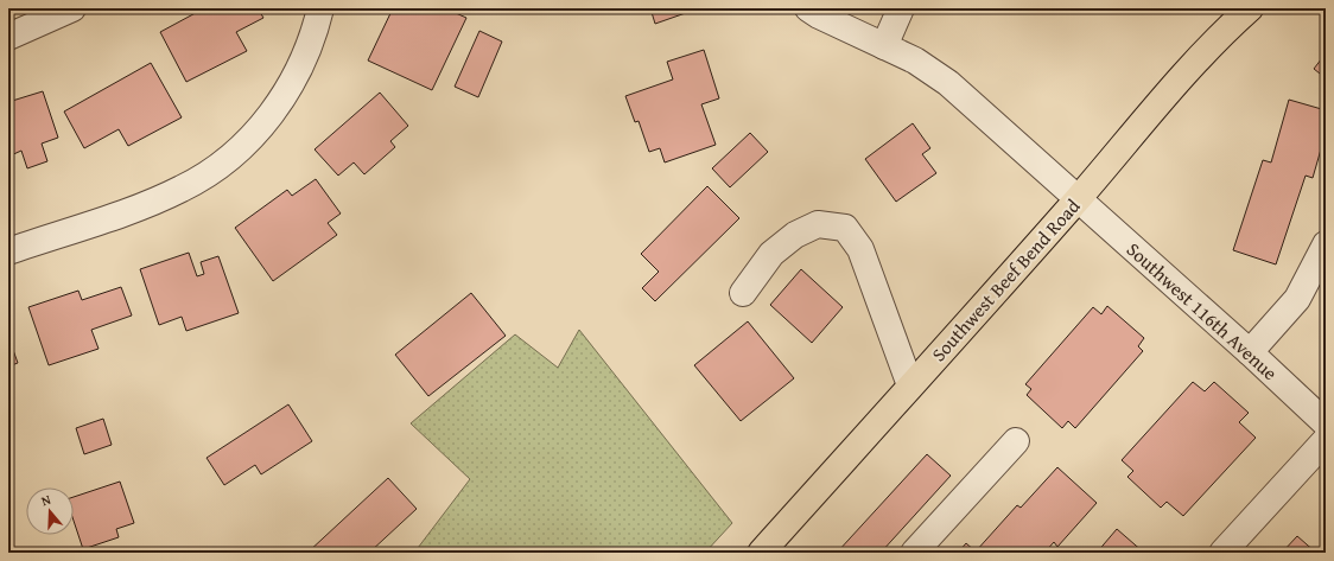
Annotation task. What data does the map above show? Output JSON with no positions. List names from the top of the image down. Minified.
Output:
{"streets":{"main road":["Southwest Beef Bend Road"],"street":["Southwest 116th Avenue"]},"crossings":[["Southwest Beef Bend Road","Southwest 116th Avenue"]],"north":"top"}
